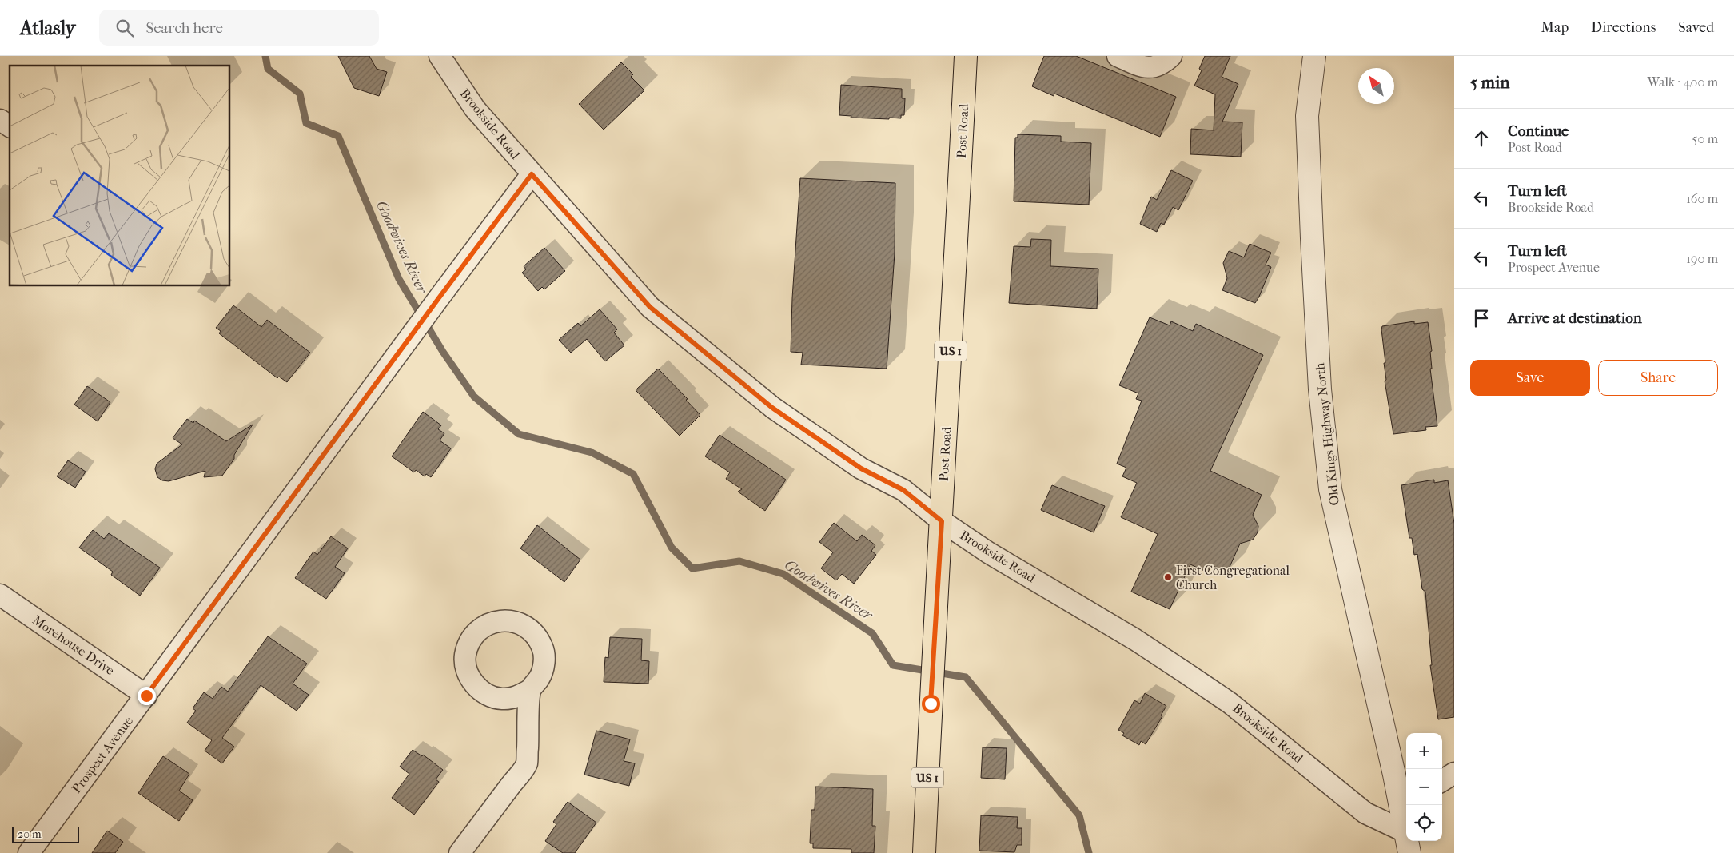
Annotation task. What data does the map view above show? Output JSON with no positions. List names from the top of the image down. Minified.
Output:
{"streets":{"main road":["Post Road","US 1"],"street":["Brookside Road","Old Kings Highway North","Morehouse Drive","Prospect Avenue"]},"crossings":[["Brookside Road","Post Road"],["Brookside Road","Old Kings Highway North"],["Brookside Road","Prospect Avenue"],["Morehouse Drive","Prospect Avenue"]],"water":["Goodwives River"],"places":["First Congregational Church"],"scale_bar":"20 m","north":"top left","page":{"header":"Atlasly","search":"Search here","nav":["Map","Directions","Saved"],"heading":["5 min","Walk · 400 m"],"list":[["Continue","Post Road","50 m"],["Turn left","Brookside Road","160 m"],["Turn left","Prospect Avenue","190 m"],"Arrive at destination"],"buttons":["Save","Share"],"map_buttons":["+","−"],"scale":"20 m"}}
